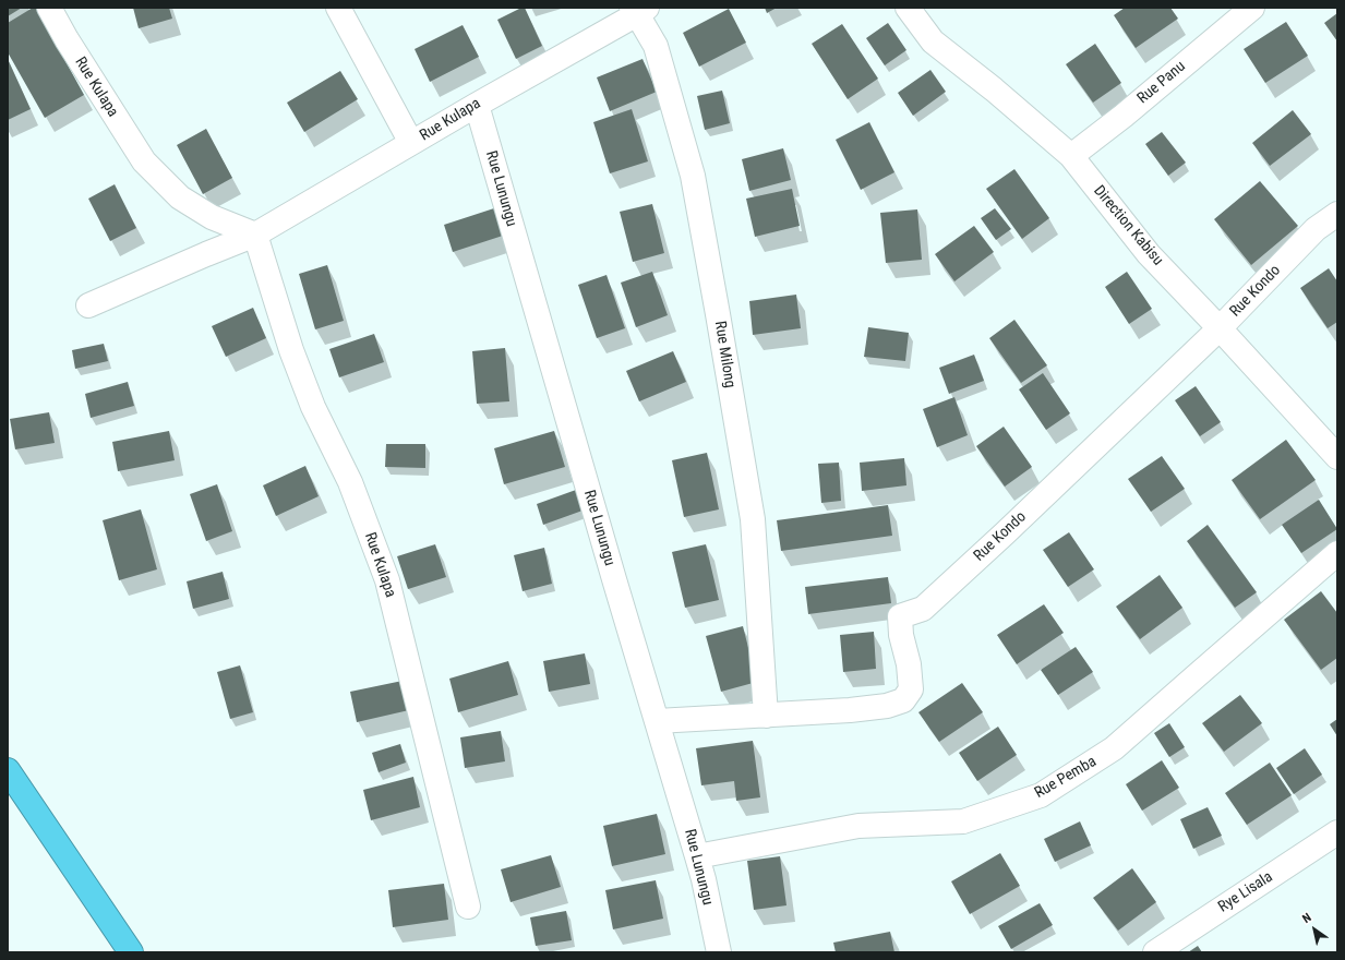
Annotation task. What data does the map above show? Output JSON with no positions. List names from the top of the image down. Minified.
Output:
{"streets":{"street":["Rue Panu","Rue Kulapa","Rue Lunungu","Direction Kabisu","Rue Kondo","Rue Milong","Rue Pemba","Rye Lisala"]},"crossings":[["Rue Panu","Direction Kabisu"],["Rue Kulapa","Rue Lunungu"],["Rue Kulapa","Rue Milong"],["Rue Lunungu","Rue Kondo"],["Rue Lunungu","Rue Pemba"],["Direction Kabisu","Rue Kondo"],["Rue Kondo","Rue Milong"]],"north":"top left"}
